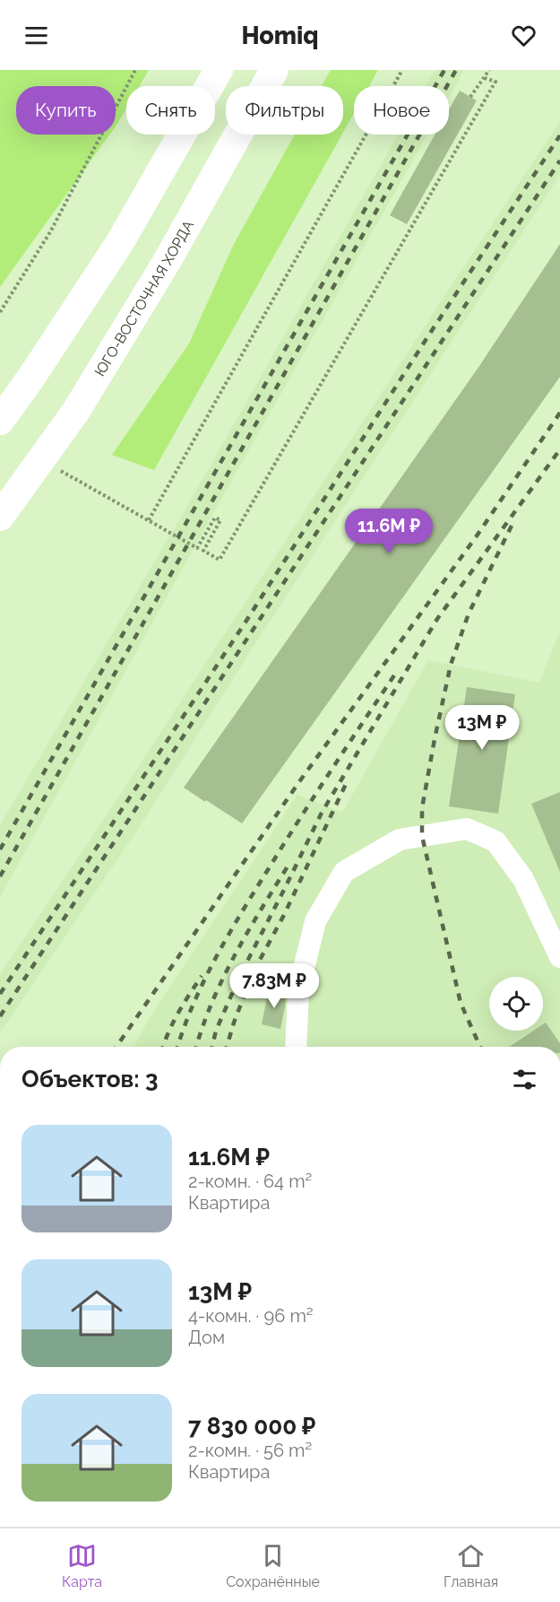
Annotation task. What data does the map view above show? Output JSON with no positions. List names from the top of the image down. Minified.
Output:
{"streets":{"main road":["ЮГО-ВОСТОЧНАЯ ХОРДА"]},"page":{"header":"Homiq","chip":["Купить","Снять","Фильтры","Новое"],"price":["11.6M ₽","13M ₽","7.83M ₽"],"heading":"Объектов: 3","list":[{"name":"11.6M ₽","note":"2-комн. · 64 m² · Квартира"},{"name":"13M ₽","note":"4-комн. · 96 m² · Дом"},{"name":"7 830 000 ₽","note":"2-комн. · 56 m² · Квартира"}],"tabs":["Карта","Сохранённые","Главная"]}}
